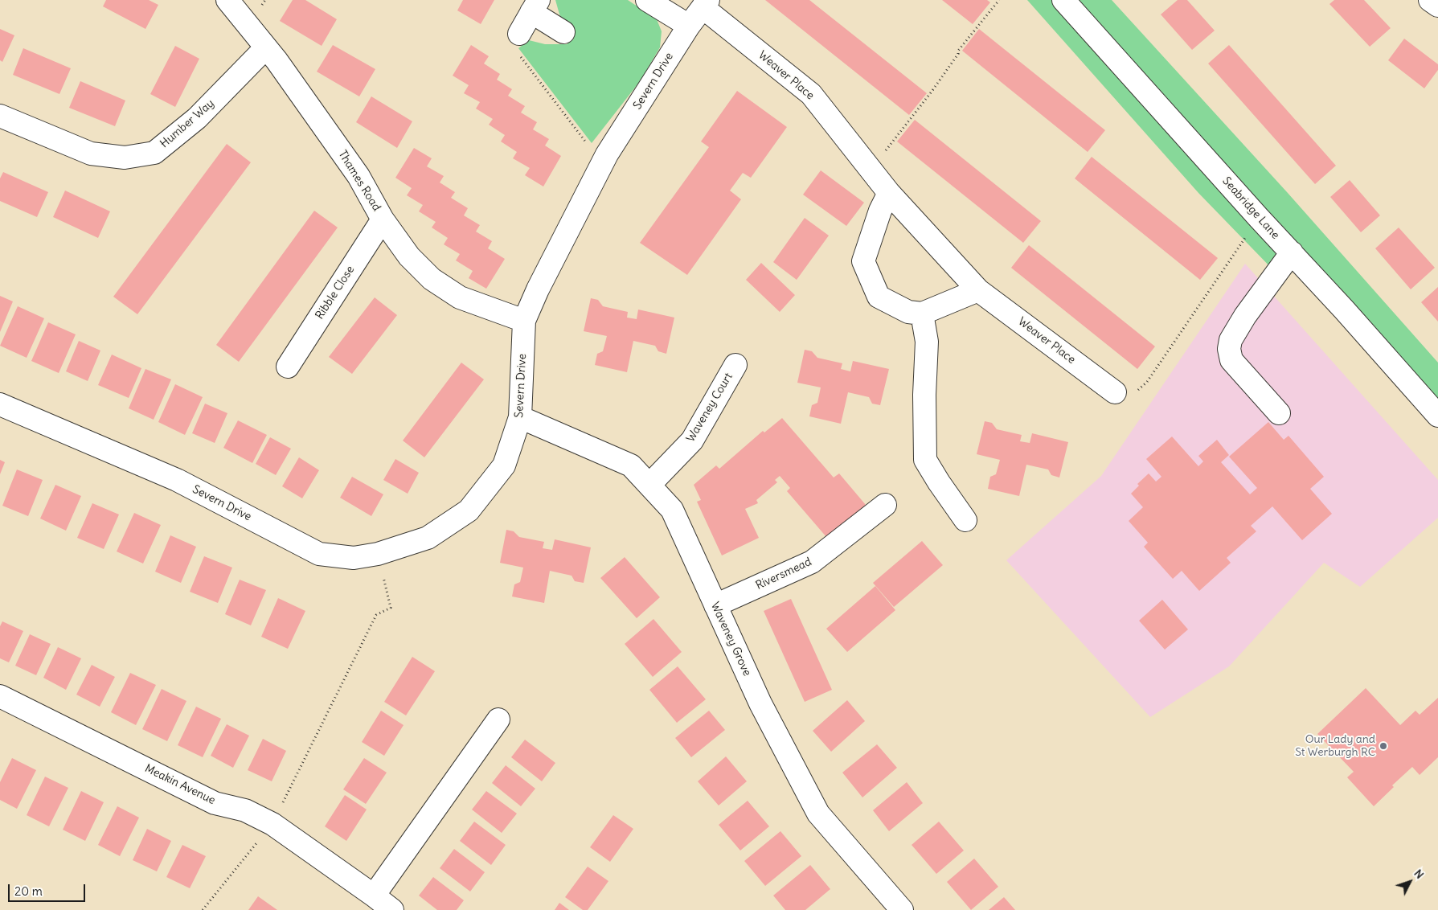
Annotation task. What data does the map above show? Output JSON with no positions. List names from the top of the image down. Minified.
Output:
{"streets":{"street":["Weaver Place","Severn Drive","Humber Way","Thames Road","Seabridge Lane","Ribble Close","Waveney Court","Riversmead","Waveney Grove","Meakin Avenue"]},"crossings":[["Weaver Place","Severn Drive"],["Severn Drive","Thames Road"],["Severn Drive","Waveney Grove"],["Humber Way","Thames Road"],["Thames Road","Ribble Close"],["Waveney Court","Waveney Grove"],["Riversmead","Waveney Grove"]],"places":["Our Lady and St Werburgh RC"],"scale_bar":"20 m","north":"top right"}
